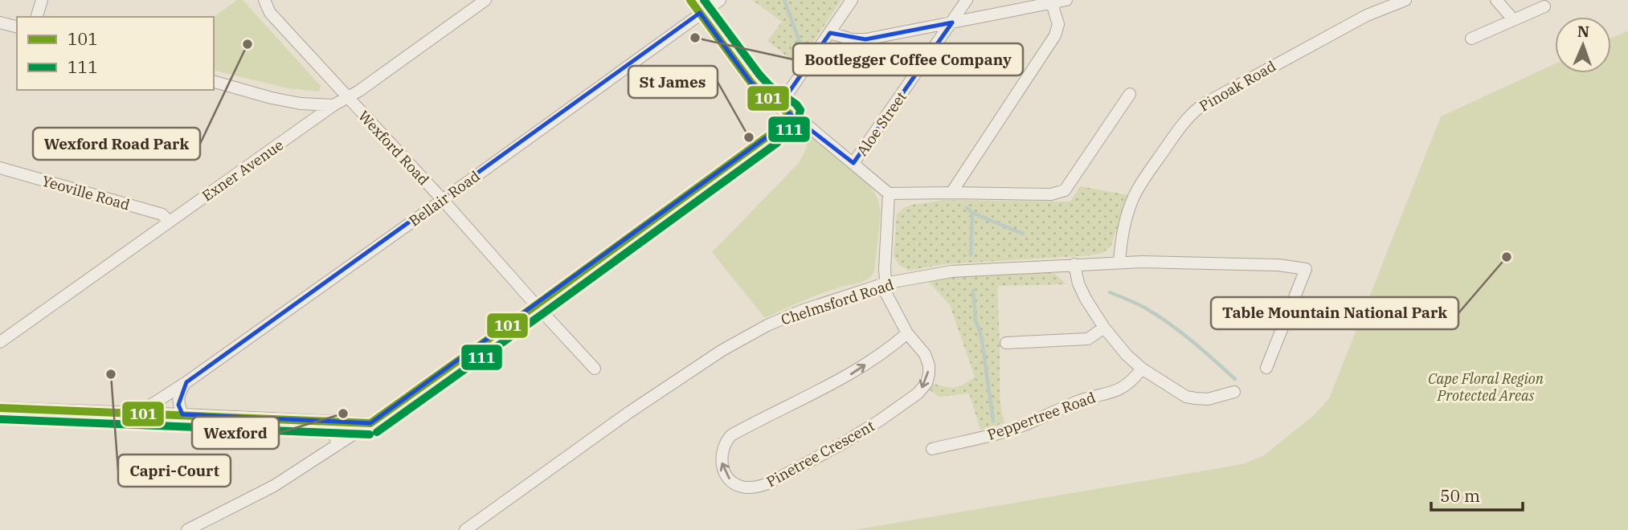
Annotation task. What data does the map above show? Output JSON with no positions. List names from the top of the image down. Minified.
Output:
{"streets":{"street":["Pinoak Road","Aloe Street","Wexford Road","Exner Avenue","Yeoville Road","Bellair Road","Chelmsford Road","Peppertree Road","Pinetree Crescent"]},"crossings":[["Pinoak Road","Chelmsford Road"],["Wexford Road","Exner Avenue"],["Wexford Road","Bellair Road"],["Exner Avenue","Yeoville Road"],["Chelmsford Road","Pinetree Crescent"]],"parks":["Cape Floral Region Protected Areas"],"places":["Bootlegger Coffee Company","Wexford Road Park","St James","Table Mountain National Park","Capri-Court","Wexford"],"lines":["transit line 101","transit line 111"],"legend":["101","111"],"scale_bar":"50 m","north":"top"}
